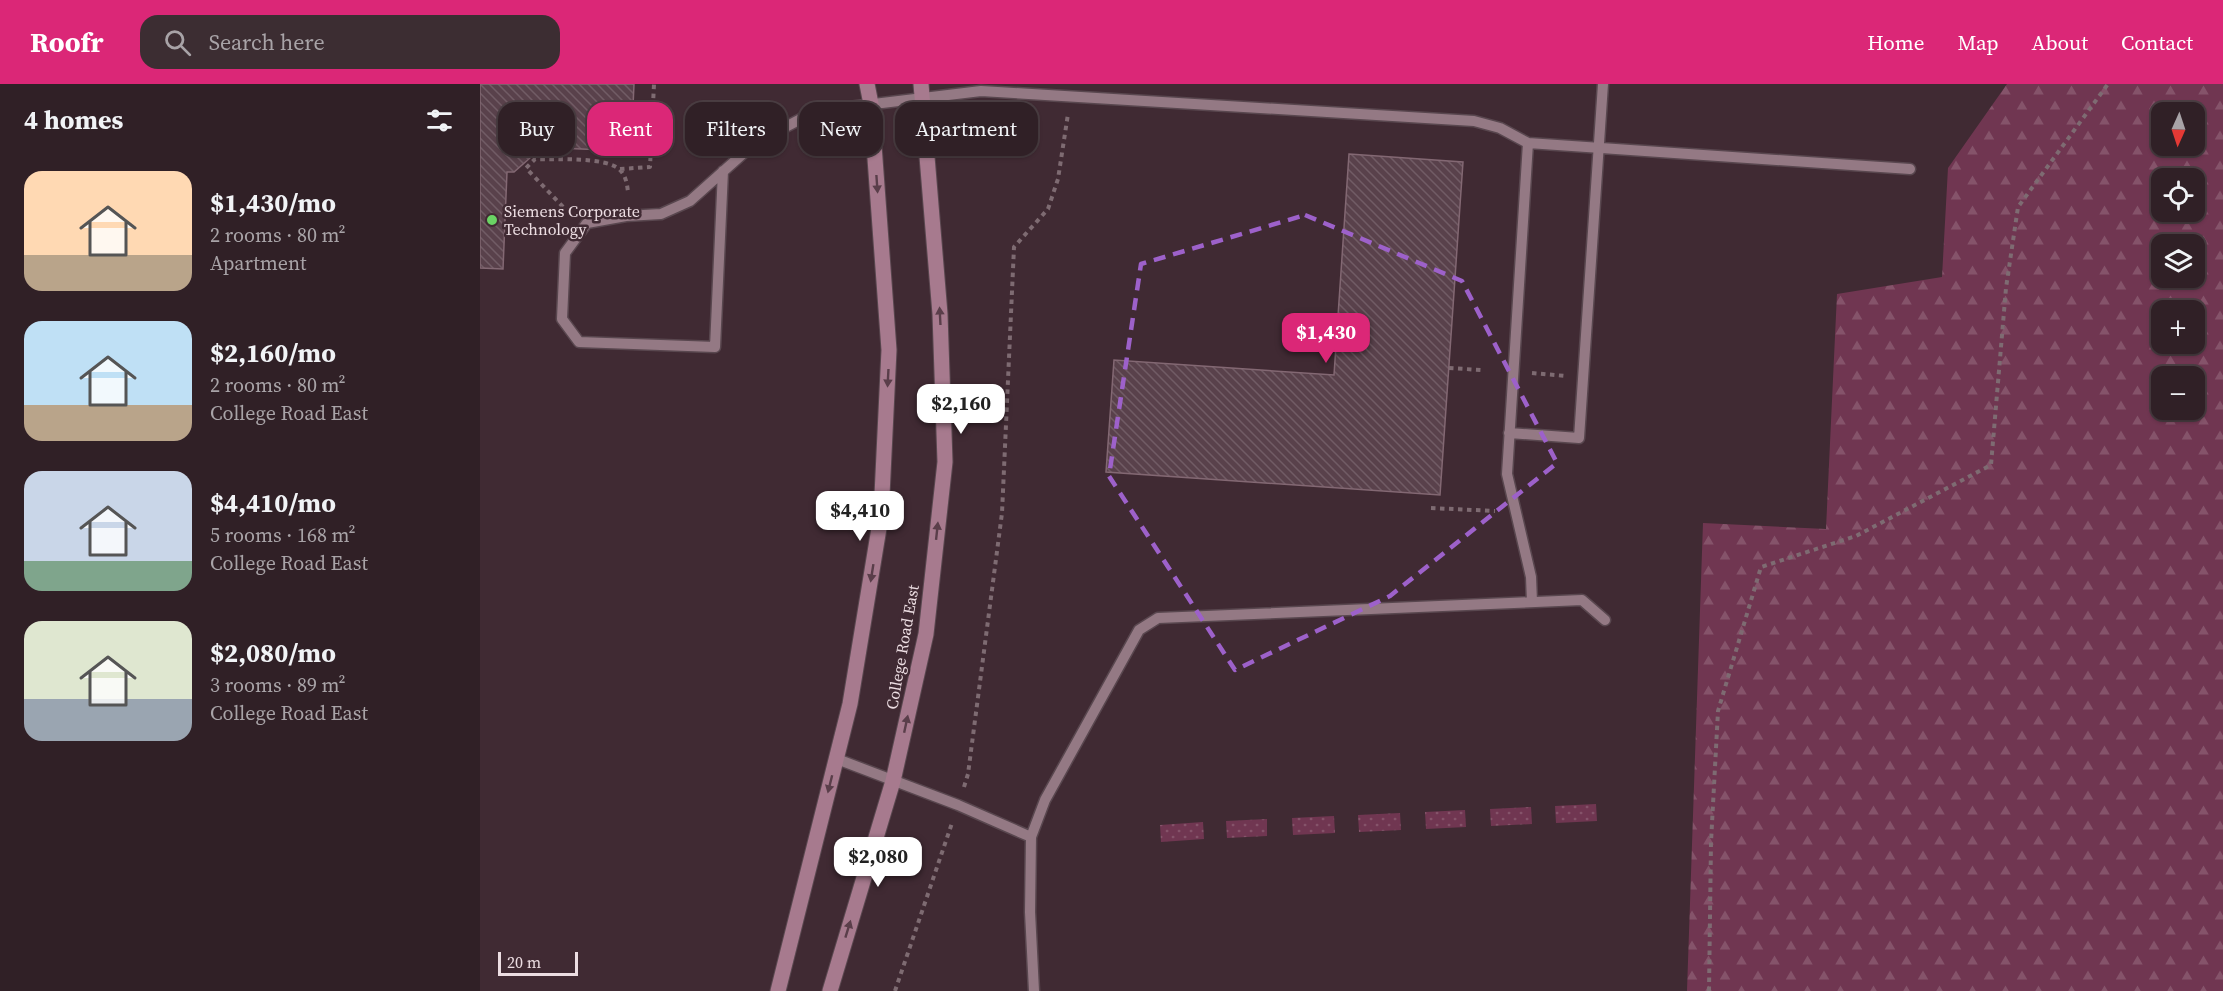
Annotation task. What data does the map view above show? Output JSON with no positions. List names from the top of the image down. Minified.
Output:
{"streets":{"street":["College Road East"]},"places":["Siemens Corporate Technology"],"scale_bar":"20 m","north":"bottom","page":{"header":"Roofr","search":"Search here","nav":["Home","Map","About","Contact"],"heading":"4 homes","map_buttons":["+","−"],"chip":["Buy","Rent","Filters","New","Apartment"],"list":[{"name":"$1,430/mo","note":"2 rooms · 80 m² · Apartment"},{"name":"$2,160/mo","note":"2 rooms · 80 m² · College Road East"},{"name":"$4,410/mo","note":"5 rooms · 168 m² · College Road East"},{"name":"$2,080/mo","note":"3 rooms · 89 m² · College Road East"}],"price":["$1,430","$2,160","$4,410","$2,080"],"scale":"20 m"}}
